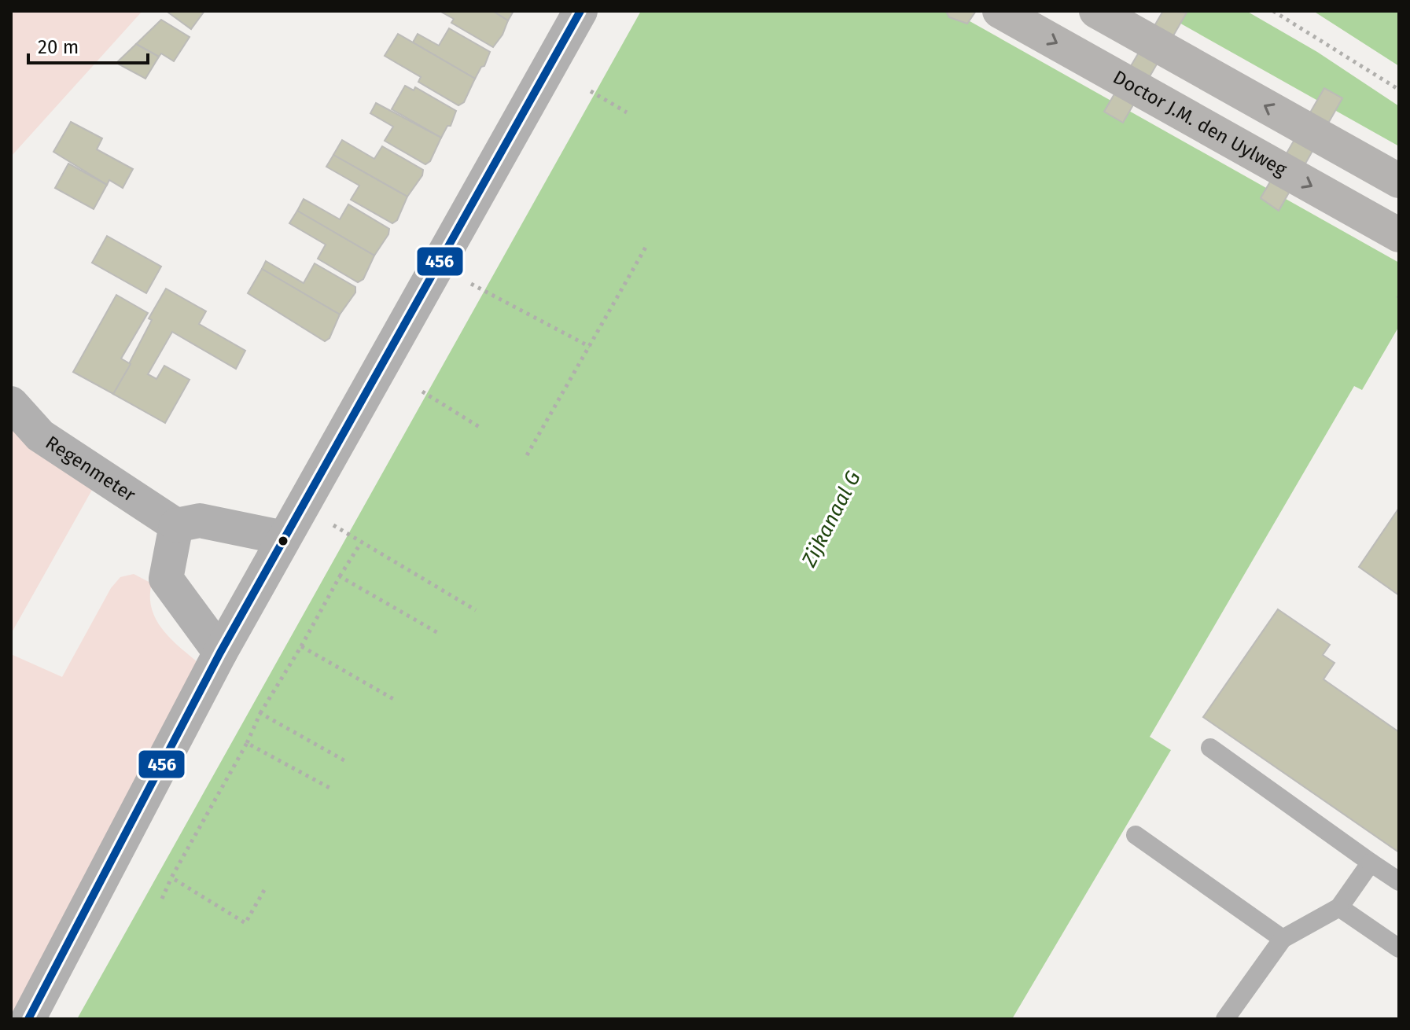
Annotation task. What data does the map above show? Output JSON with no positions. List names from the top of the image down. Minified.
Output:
{"streets":{"main road":["Doctor J.M. den Uylweg"],"street":["Regenmeter"]},"water":["Zijkanaal G"],"lines":["transit line 456"],"scale_bar":"20 m"}
